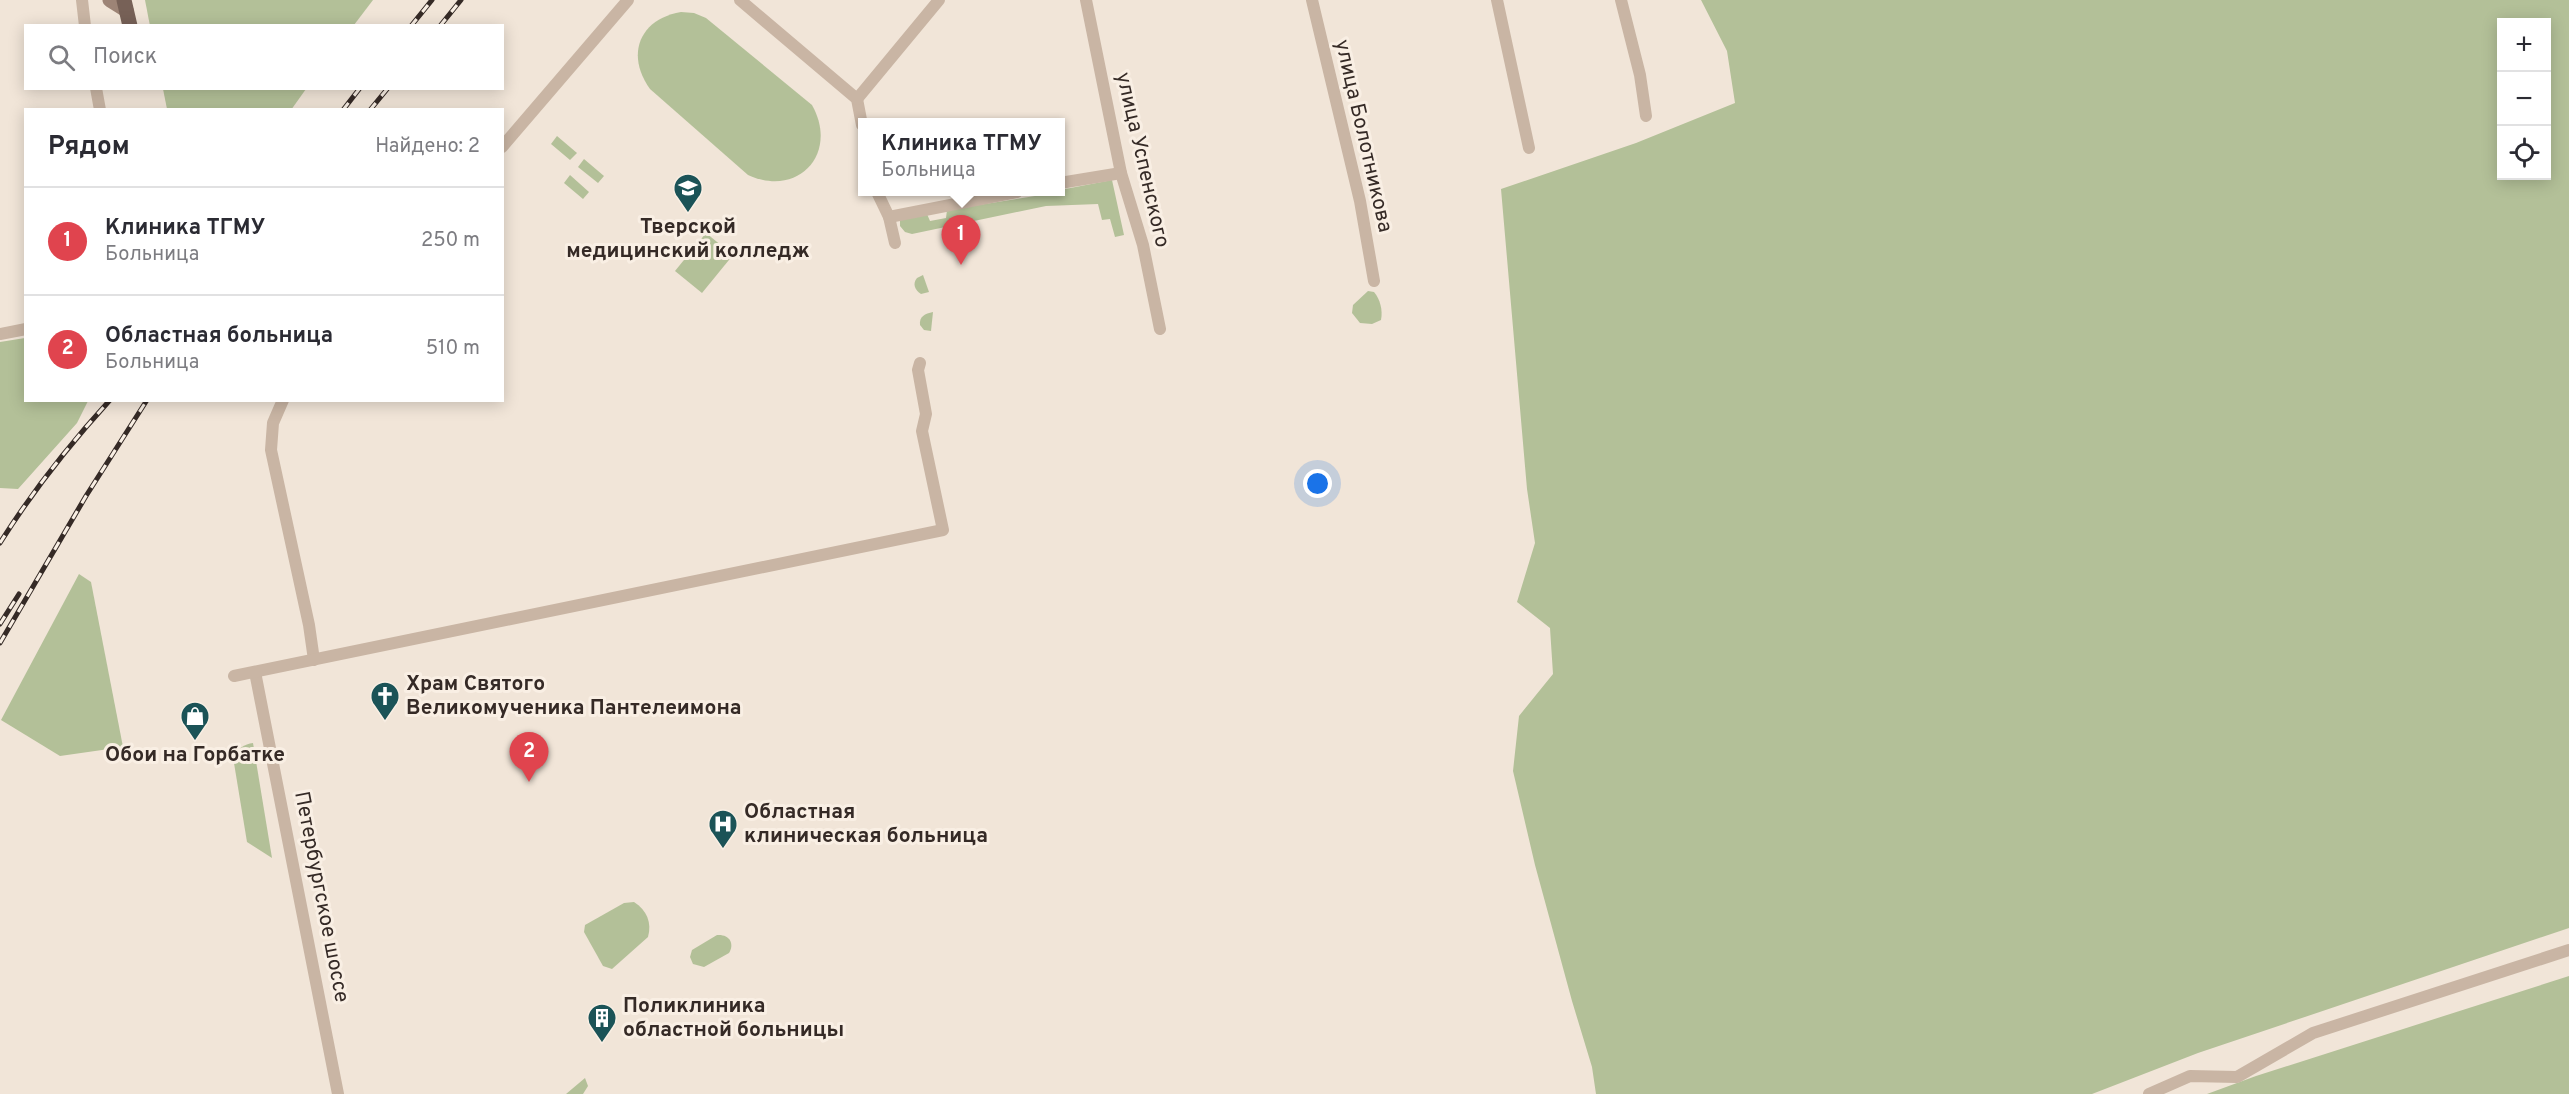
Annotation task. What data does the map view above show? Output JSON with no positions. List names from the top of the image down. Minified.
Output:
{"streets":{"street":["улица Болотникова","улица Успенского","Петербургское шоссе"]},"places":{"school or university":["Тверской медицинский колледж"],"church":["Храм Святого Великомученика Пантелеимона"],"shop":["Обои на Горбатке"],"hospital":["Областная клиническая больница"],"building":["Поликлиника областной больницы"]},"page":{"map_buttons":["+","−"],"search":"Поиск","heading":["Рядом","Найдено: 2"],"popup":["Клиника ТГМУ","Больница"],"list":[{"mark":"1","name":"Клиника ТГМУ","note":"Больница","value":"250 m"},{"mark":"2","name":"Областная больница","note":"Больница","value":"510 m"}],"pins":["1","2"]}}
